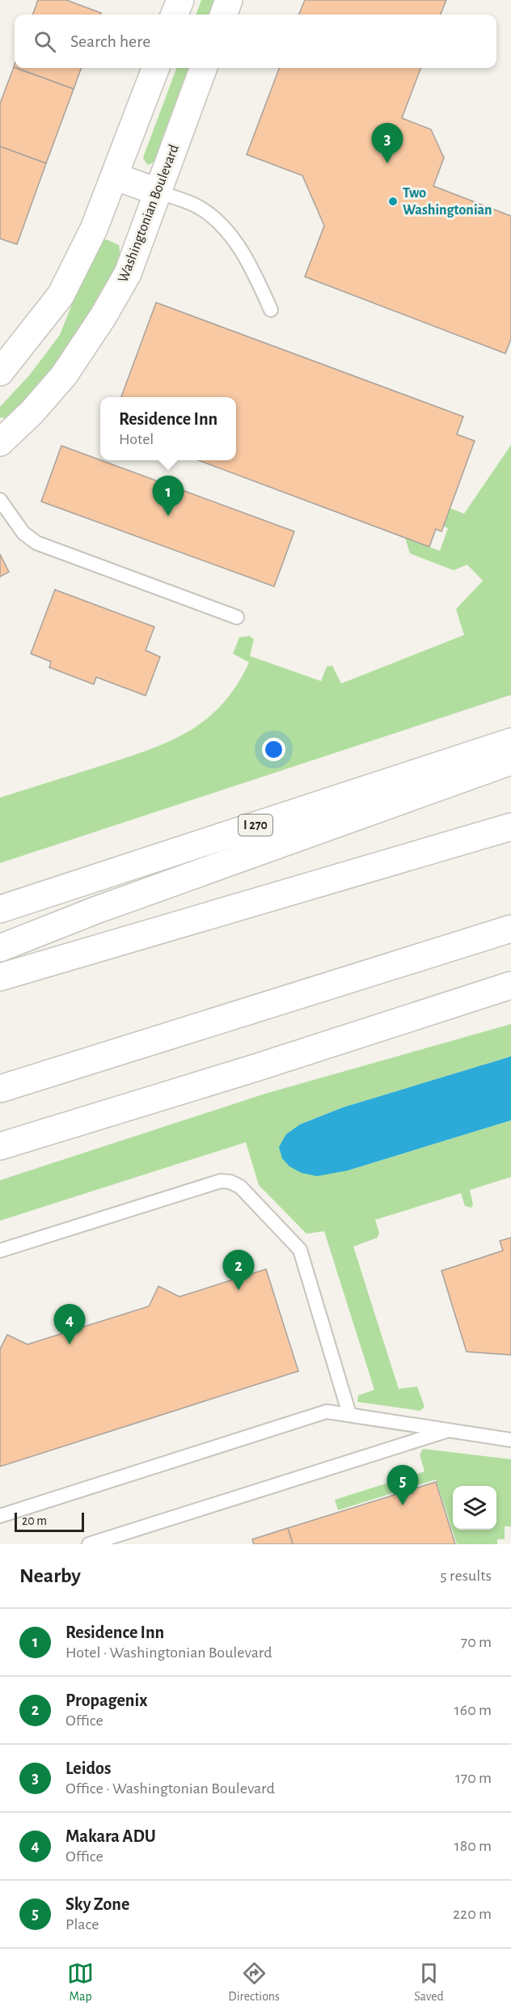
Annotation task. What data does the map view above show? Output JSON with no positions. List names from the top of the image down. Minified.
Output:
{"streets":{"main road":["Washingtonian Boulevard","I 270"]},"places":["Two Washingtonian"],"scale_bar":"20 m","page":{"search":"Search here","pins":["3","1","2","4","5"],"popup":["Residence Inn","Hotel"],"scale":"20 m","heading":["Nearby","5 results"],"list":[{"mark":"1","name":"Residence Inn","note":"Hotel · Washingtonian Boulevard","value":"70 m"},{"mark":"2","name":"Propagenix","note":"Office","value":"160 m"},{"mark":"3","name":"Leidos","note":"Office · Washingtonian Boulevard","value":"170 m"},{"mark":"4","name":"Makara ADU","note":"Office","value":"180 m"},{"mark":"5","name":"Sky Zone","note":"Place","value":"220 m"}],"nav":["Map","Directions","Saved"]}}
